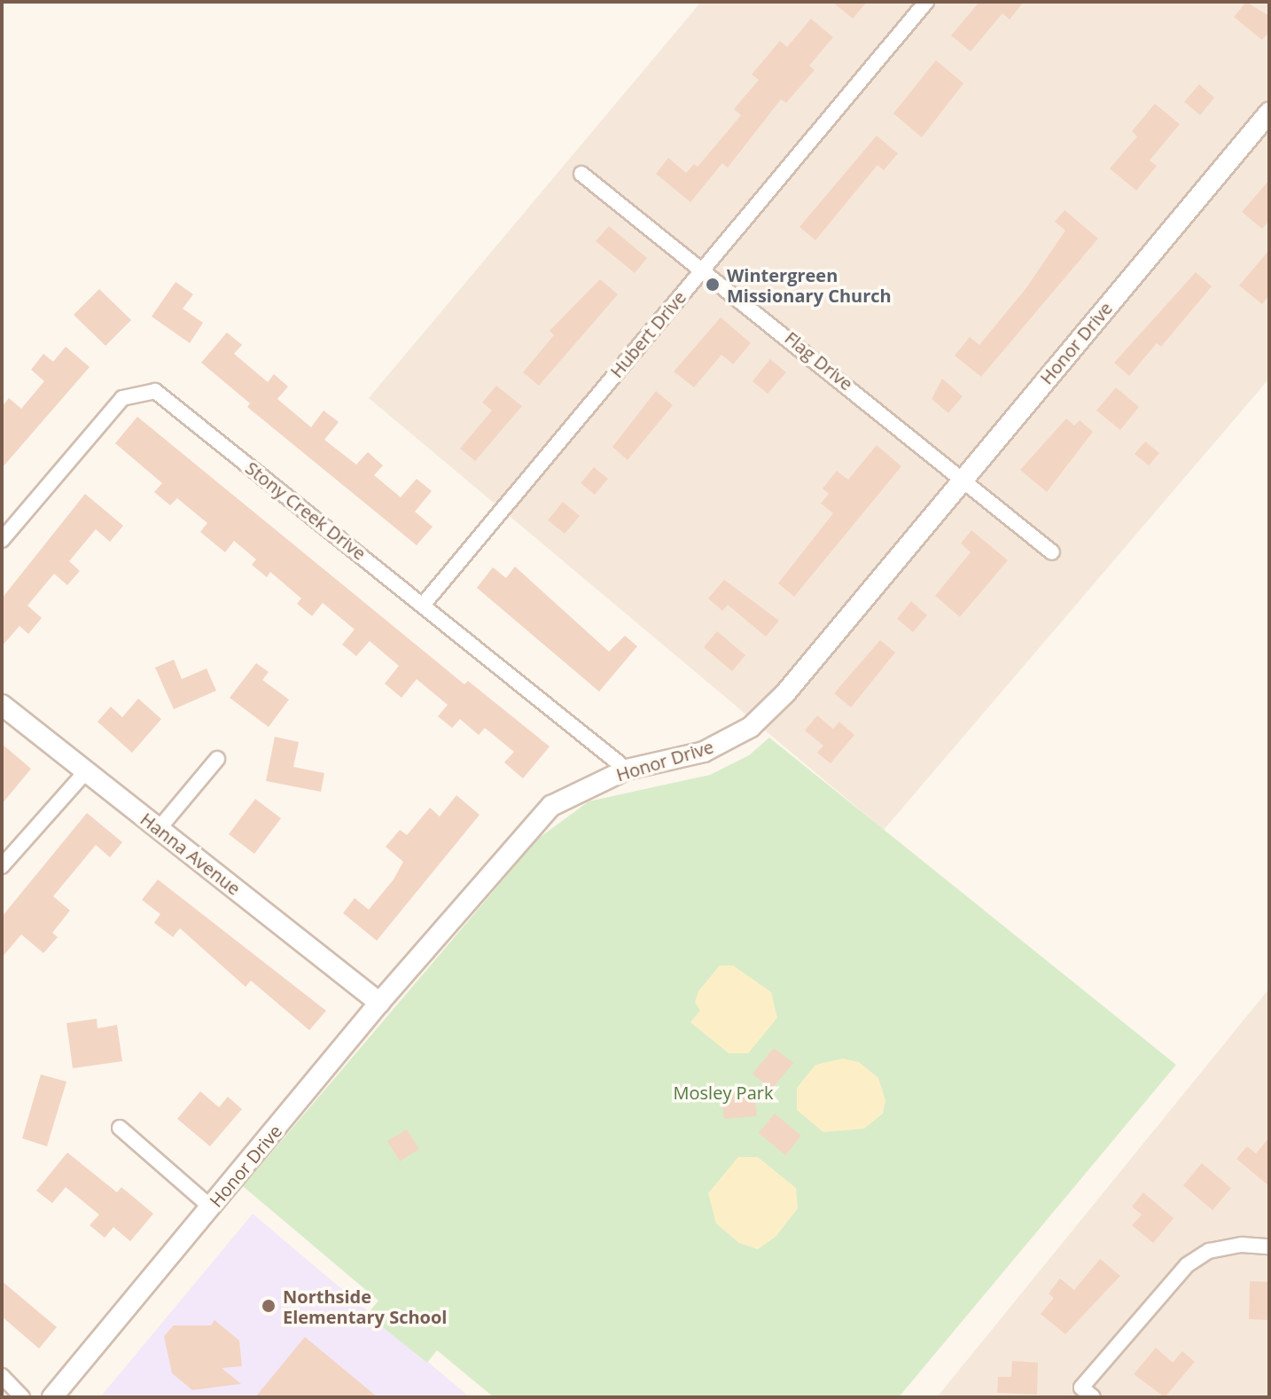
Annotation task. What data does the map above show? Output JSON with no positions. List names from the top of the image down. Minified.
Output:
{"streets":{"street":["Hubert Drive","Honor Drive","Flag Drive","Stony Creek Drive","Hanna Avenue"]},"crossings":[["Hubert Drive","Flag Drive"],["Hubert Drive","Stony Creek Drive"],["Honor Drive","Flag Drive"],["Honor Drive","Stony Creek Drive"],["Honor Drive","Hanna Avenue"]],"parks":["Mosley Park"],"places":["Wintergreen Missionary Church","Northside Elementary School"]}
